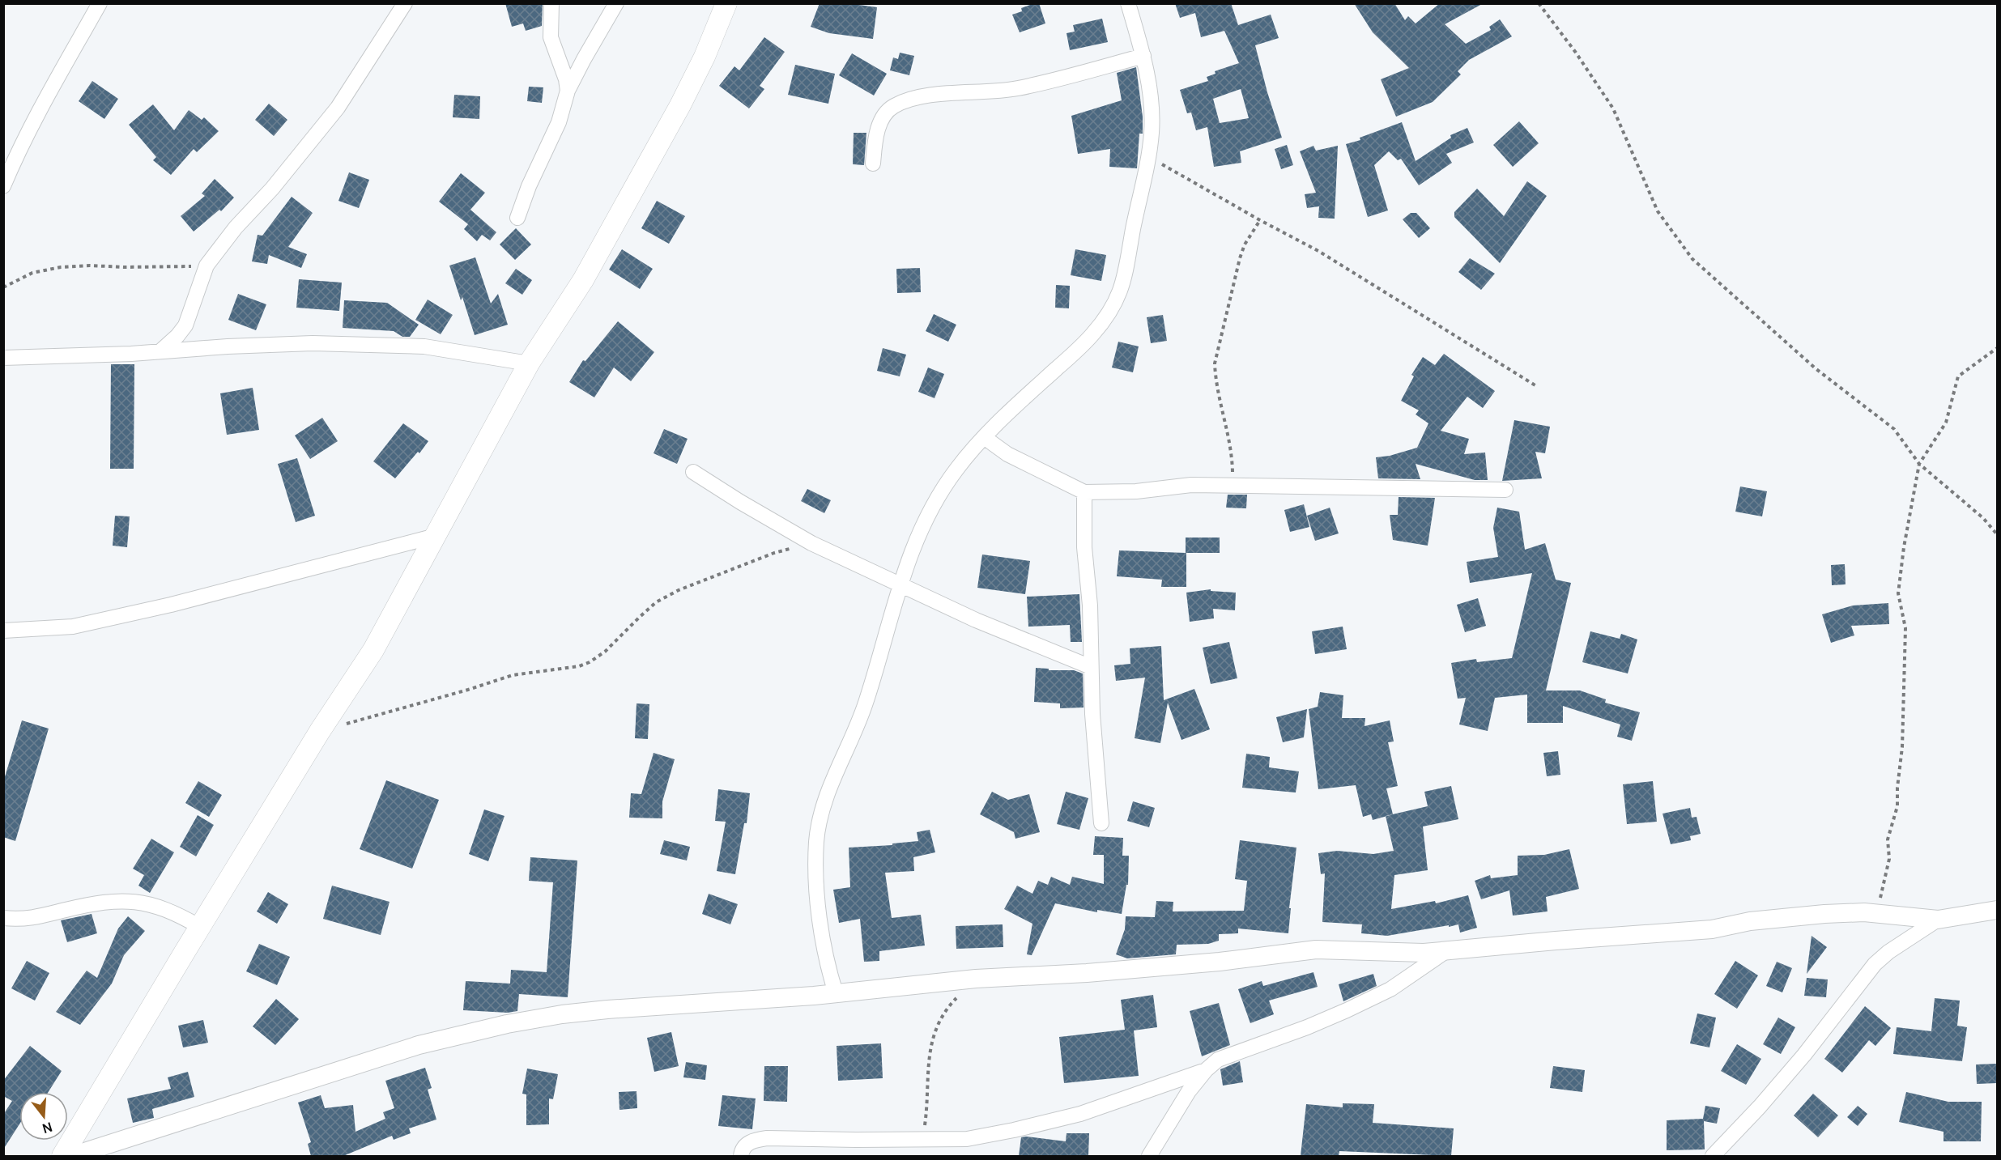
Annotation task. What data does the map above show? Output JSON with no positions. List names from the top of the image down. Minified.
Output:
{"north":"bottom"}
